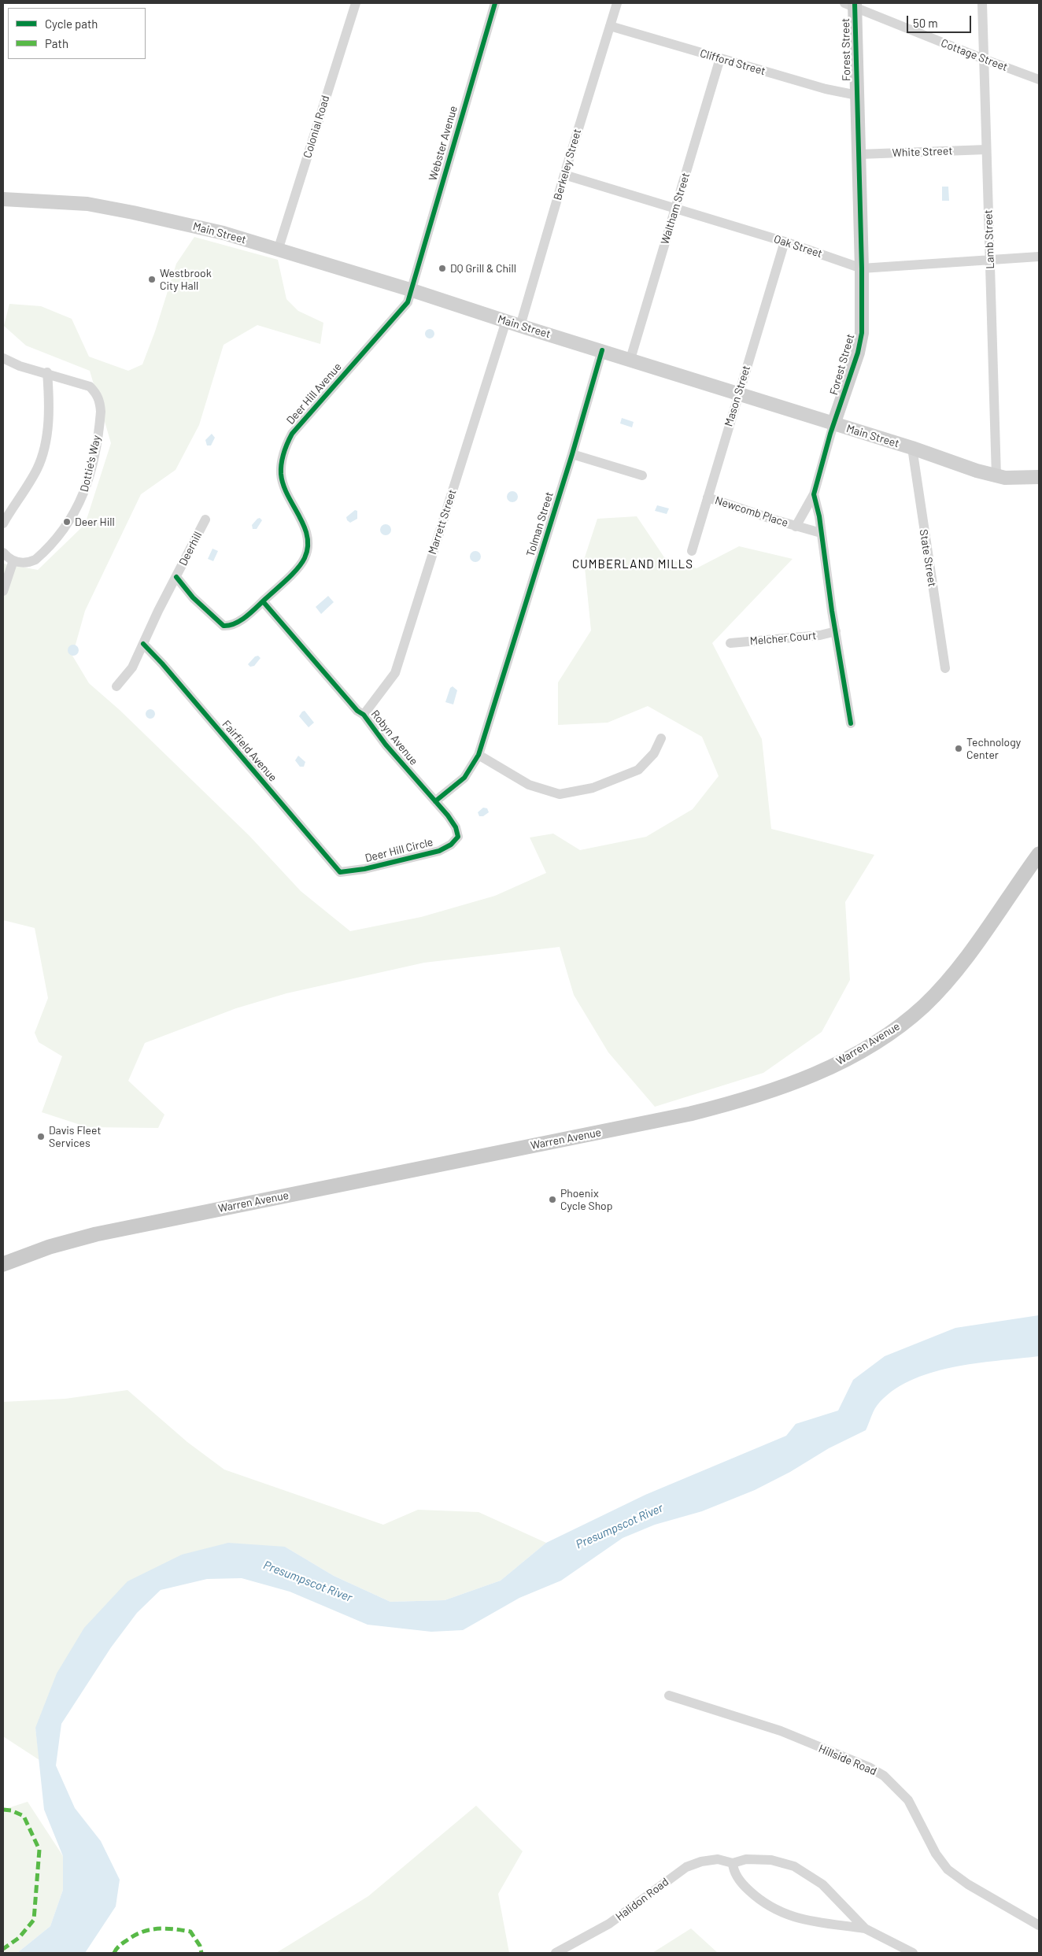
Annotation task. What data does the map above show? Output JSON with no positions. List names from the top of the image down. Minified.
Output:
{"streets":{"main road":["Forest Street","Main Street","Warren Avenue"],"street":["Cottage Street","Clifford Street","Colonial Road","Webster Avenue","White Street","Berkeley Street","Waltham Street","Lamb Street","Oak Street","Deer Hill Avenue","Mason Street","Dottie's Way","Newcomb Place","Marrett Street","Tolman Street","Deerhill","State Street","Melcher Court","Robyn Avenue","Fairfield Avenue","Deer Hill Circle","Hillside Road","Halidon Road"]},"crossings":[["Forest Street","Cottage Street"],["Forest Street","Clifford Street"],["Forest Street","White Street"],["Forest Street","Main Street"],["Forest Street","Oak Street"],["Forest Street","Newcomb Place"],["Cottage Street","Lamb Street"],["Clifford Street","Berkeley Street"],["Clifford Street","Waltham Street"],["Colonial Road","Main Street"],["Webster Avenue","Main Street"],["Webster Avenue","Deer Hill Avenue"],["White Street","Lamb Street"],["Berkeley Street","Main Street"],["Berkeley Street","Oak Street"],["Waltham Street","Main Street"],["Waltham Street","Oak Street"],["Main Street","Lamb Street"],["Main Street","Deer Hill Avenue"],["Main Street","Mason Street"],["Main Street","Marrett Street"],["Main Street","Tolman Street"],["Main Street","State Street"],["Lamb Street","Oak Street"],["Oak Street","Mason Street"],["Deer Hill Avenue","Robyn Avenue"],["Mason Street","Newcomb Place"],["Marrett Street","Robyn Avenue"],["Tolman Street","Robyn Avenue"],["Robyn Avenue","Deer Hill Circle"],["Fairfield Avenue","Deer Hill Circle"]],"districts":["CUMBERLAND MILLS"],"water":["Presumpscot River"],"places":["DQ Grill & Chill","Westbrook City Hall","Deer Hill","Technology Center","Davis Fleet Services","Phoenix Cycle Shop"],"legend":["Cycle path","Path"],"scale_bar":"50 m"}
